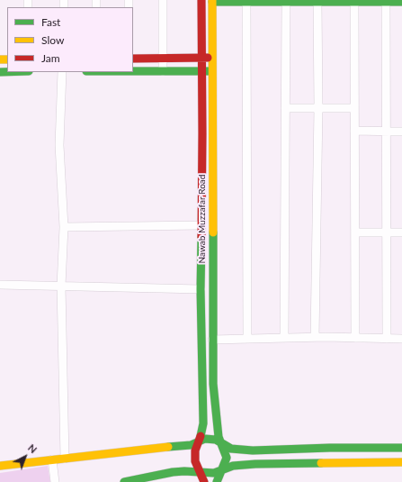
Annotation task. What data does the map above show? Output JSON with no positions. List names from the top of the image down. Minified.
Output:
{"streets":{"street":["Nawab Muzzafar Road"]},"legend":["Fast","Slow","Jam"],"north":"top right"}
